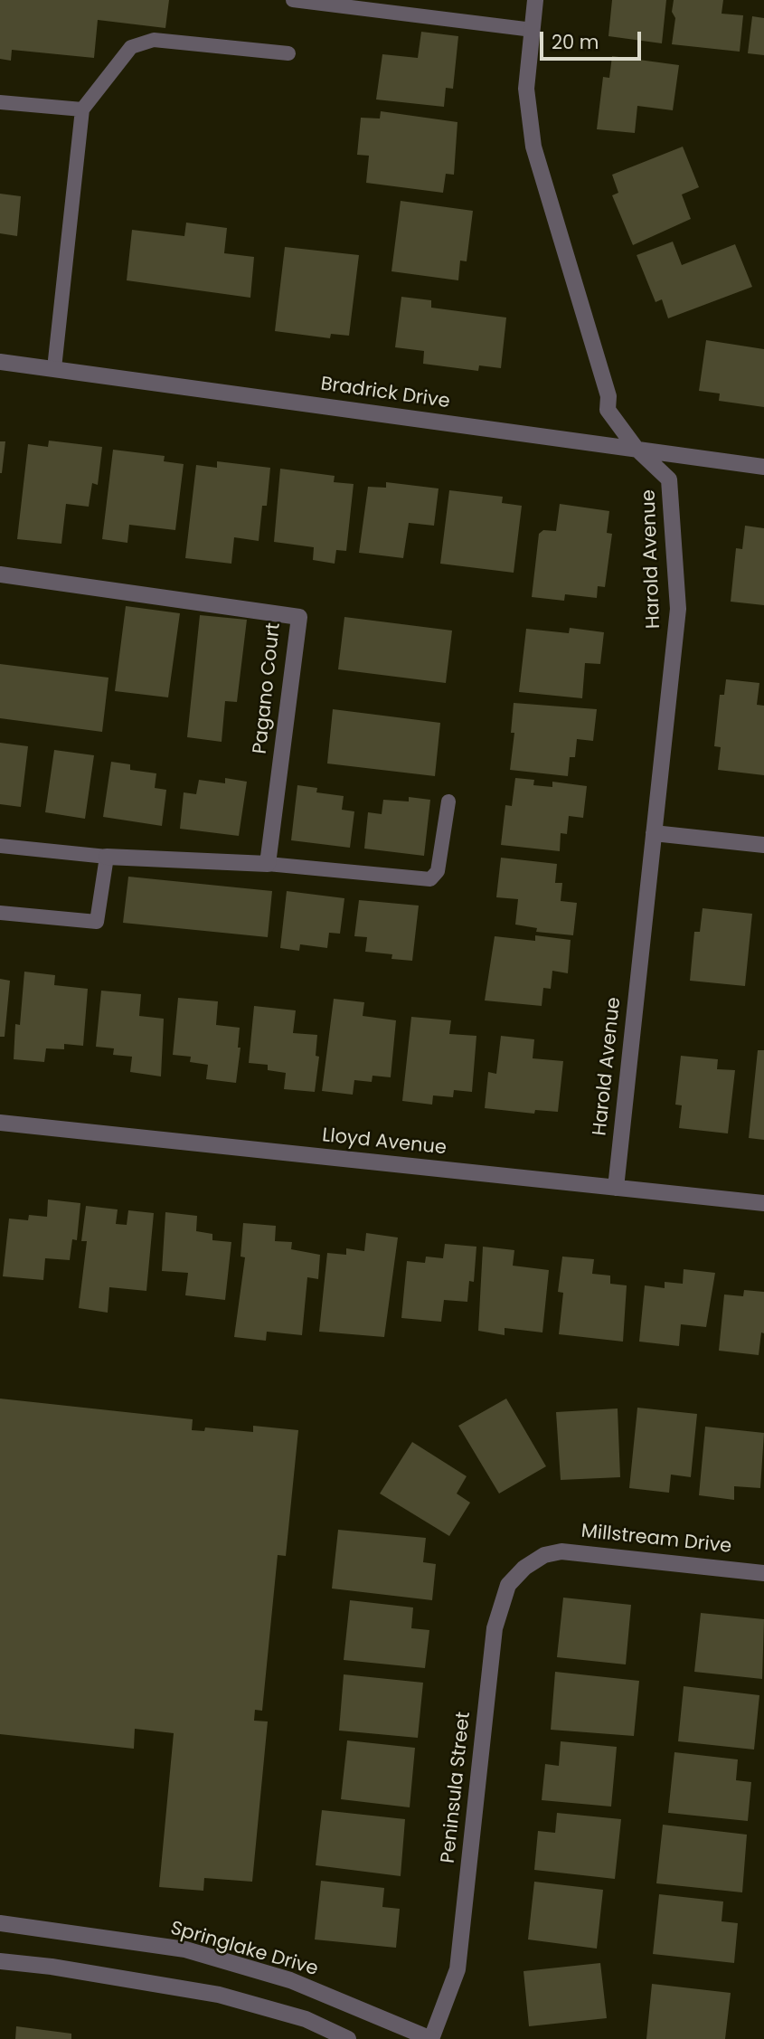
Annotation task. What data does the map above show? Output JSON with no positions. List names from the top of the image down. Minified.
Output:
{"streets":{"street":["Bradrick Drive","Harold Avenue","Pagano Court","Lloyd Avenue","Millstream Drive","Peninsula Street","Springlake Drive"]},"crossings":[["Bradrick Drive","Harold Avenue"],["Harold Avenue","Lloyd Avenue"],["Millstream Drive","Peninsula Street"],["Peninsula Street","Springlake Drive"]],"scale_bar":"20 m"}
